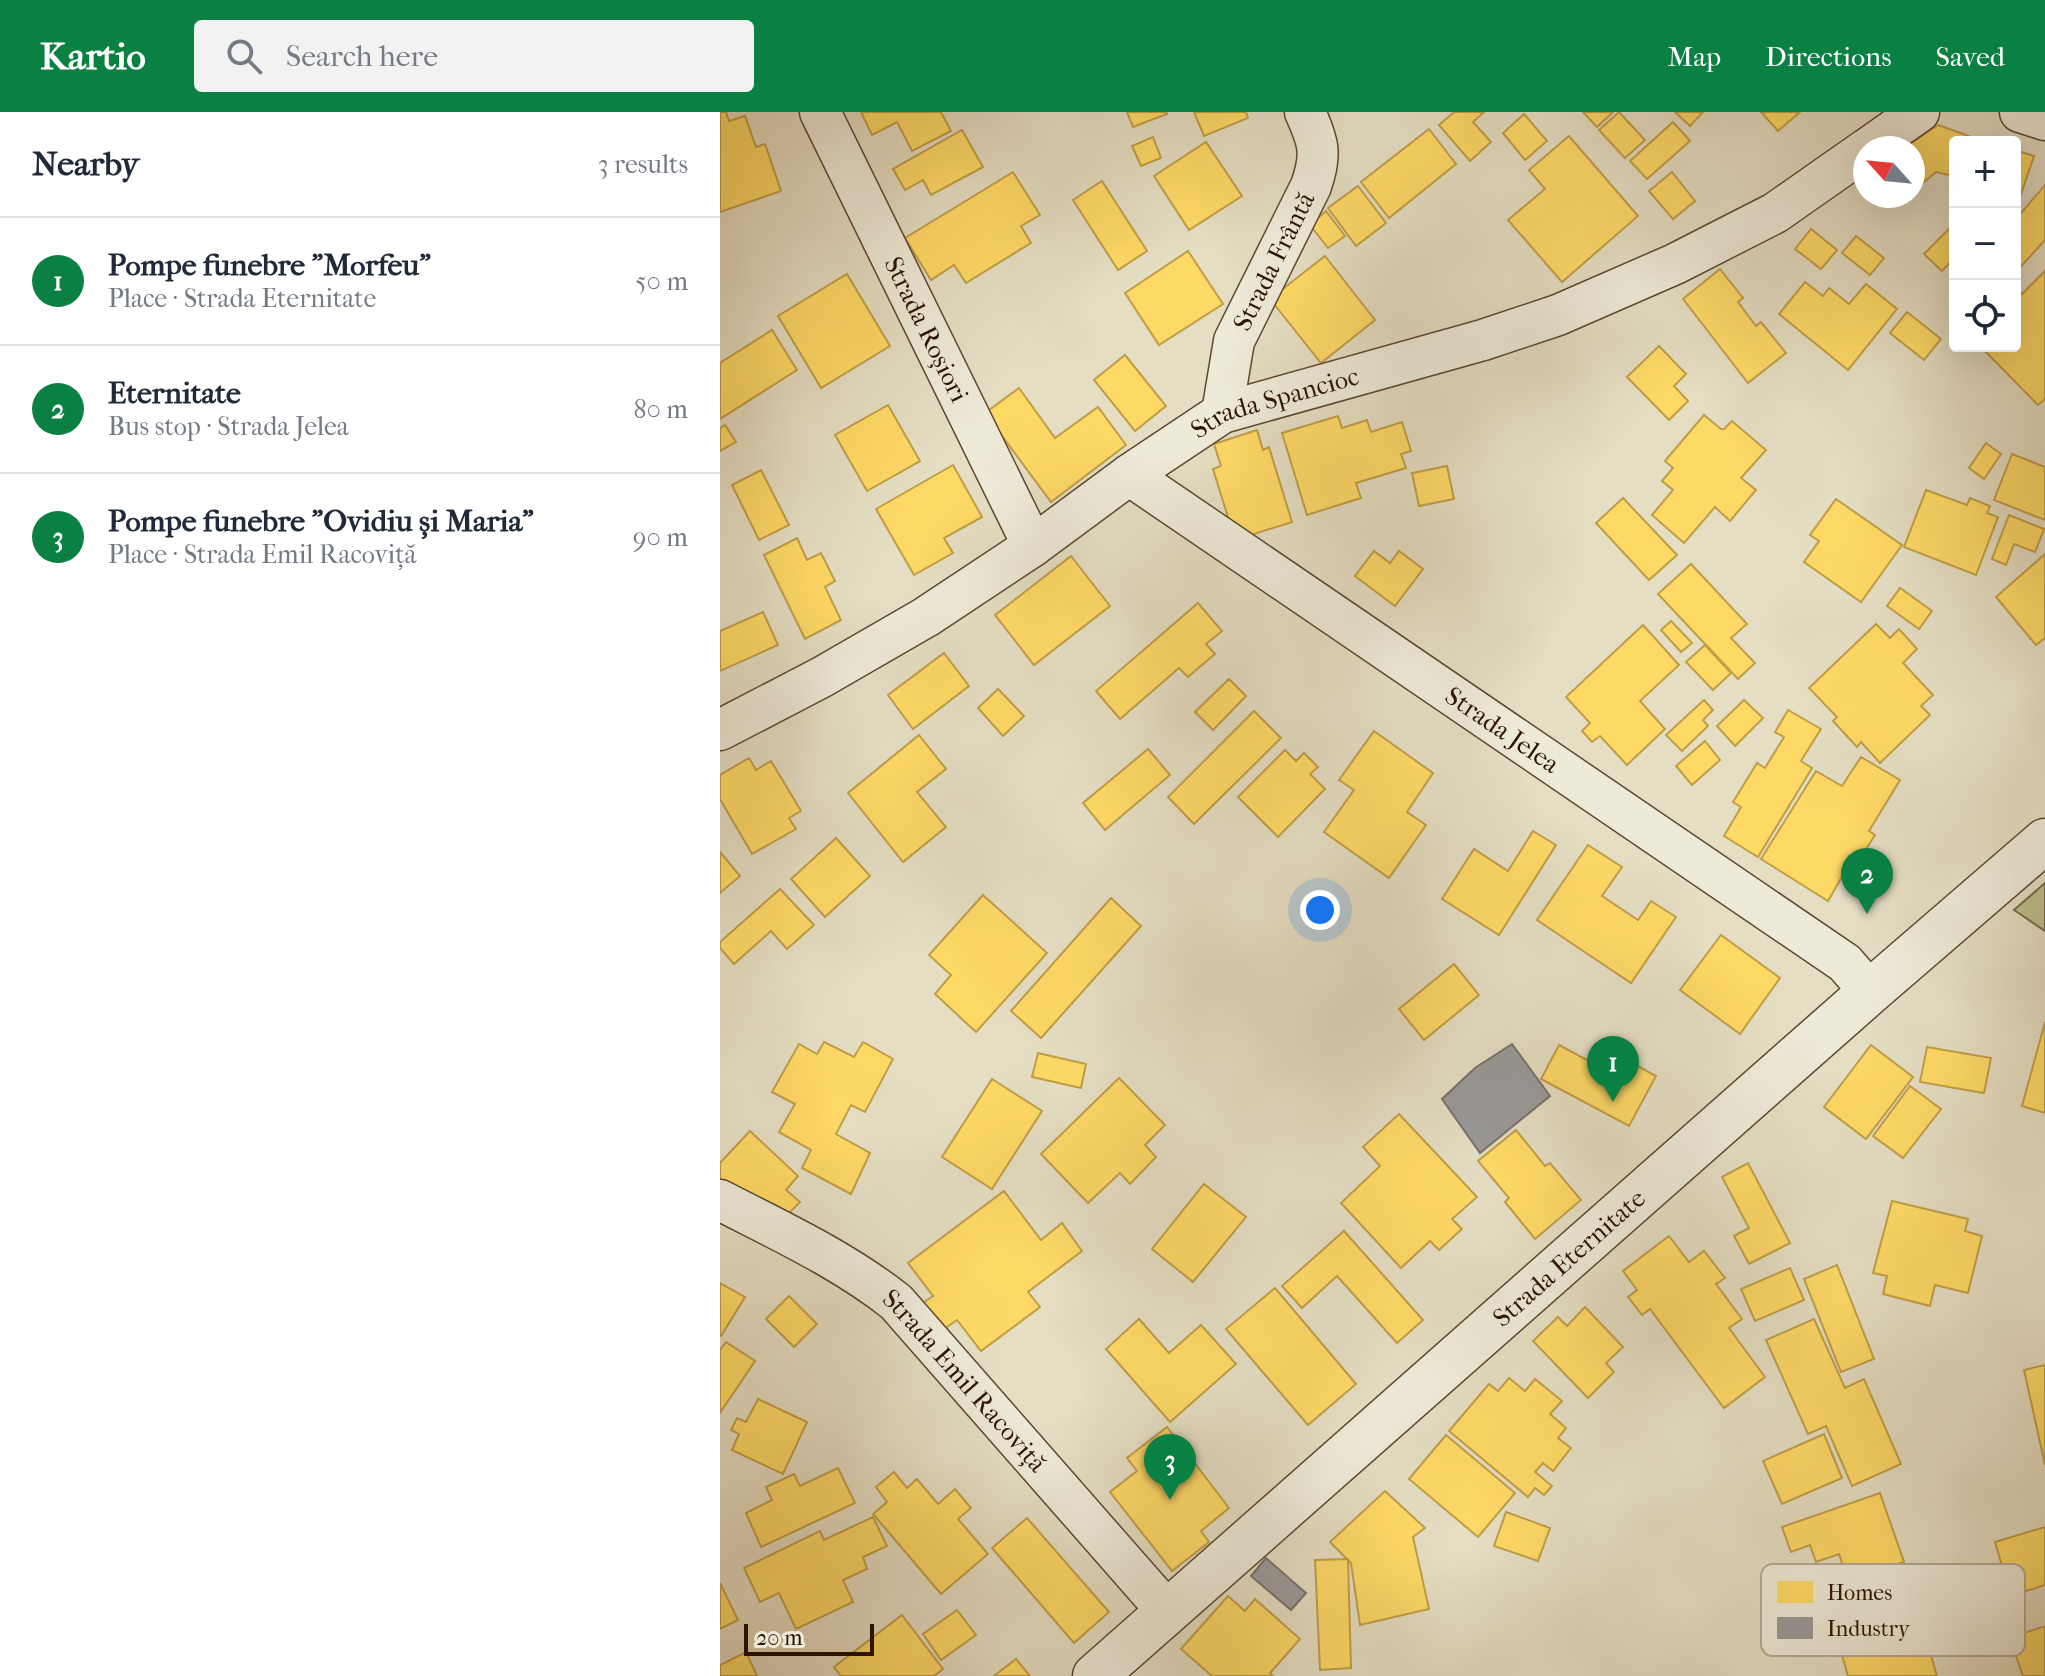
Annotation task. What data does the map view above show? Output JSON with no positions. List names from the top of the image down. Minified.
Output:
{"streets":{"street":["Strada Frântă","Strada Roșiori","Strada Spancioc","Strada Jelea","Strada Eternitate","Strada Emil Racoviță"]},"crossings":[["Strada Frântă","Strada Spancioc"],["Strada Roșiori","Strada Spancioc"],["Strada Spancioc","Strada Jelea"],["Strada Jelea","Strada Eternitate"],["Strada Eternitate","Strada Emil Racoviță"]],"legend":["Homes","Industry"],"scale_bar":"20 m","north":"top left","page":{"header":"Kartio","search":"Search here","nav":["Map","Directions","Saved"],"heading":["Nearby","3 results"],"map_buttons":["+","−"],"list":[{"mark":"1","name":"Pompe funebre \"Morfeu\"","note":"Place · Strada Eternitate","value":"50 m"},{"mark":"2","name":"Eternitate","note":"Bus stop · Strada Jelea","value":"80 m"},{"mark":"3","name":"Pompe funebre \"Ovidiu și Maria\"","note":"Place · Strada Emil Racoviță","value":"90 m"}],"pins":["2","1","3"],"scale":"20 m"}}
